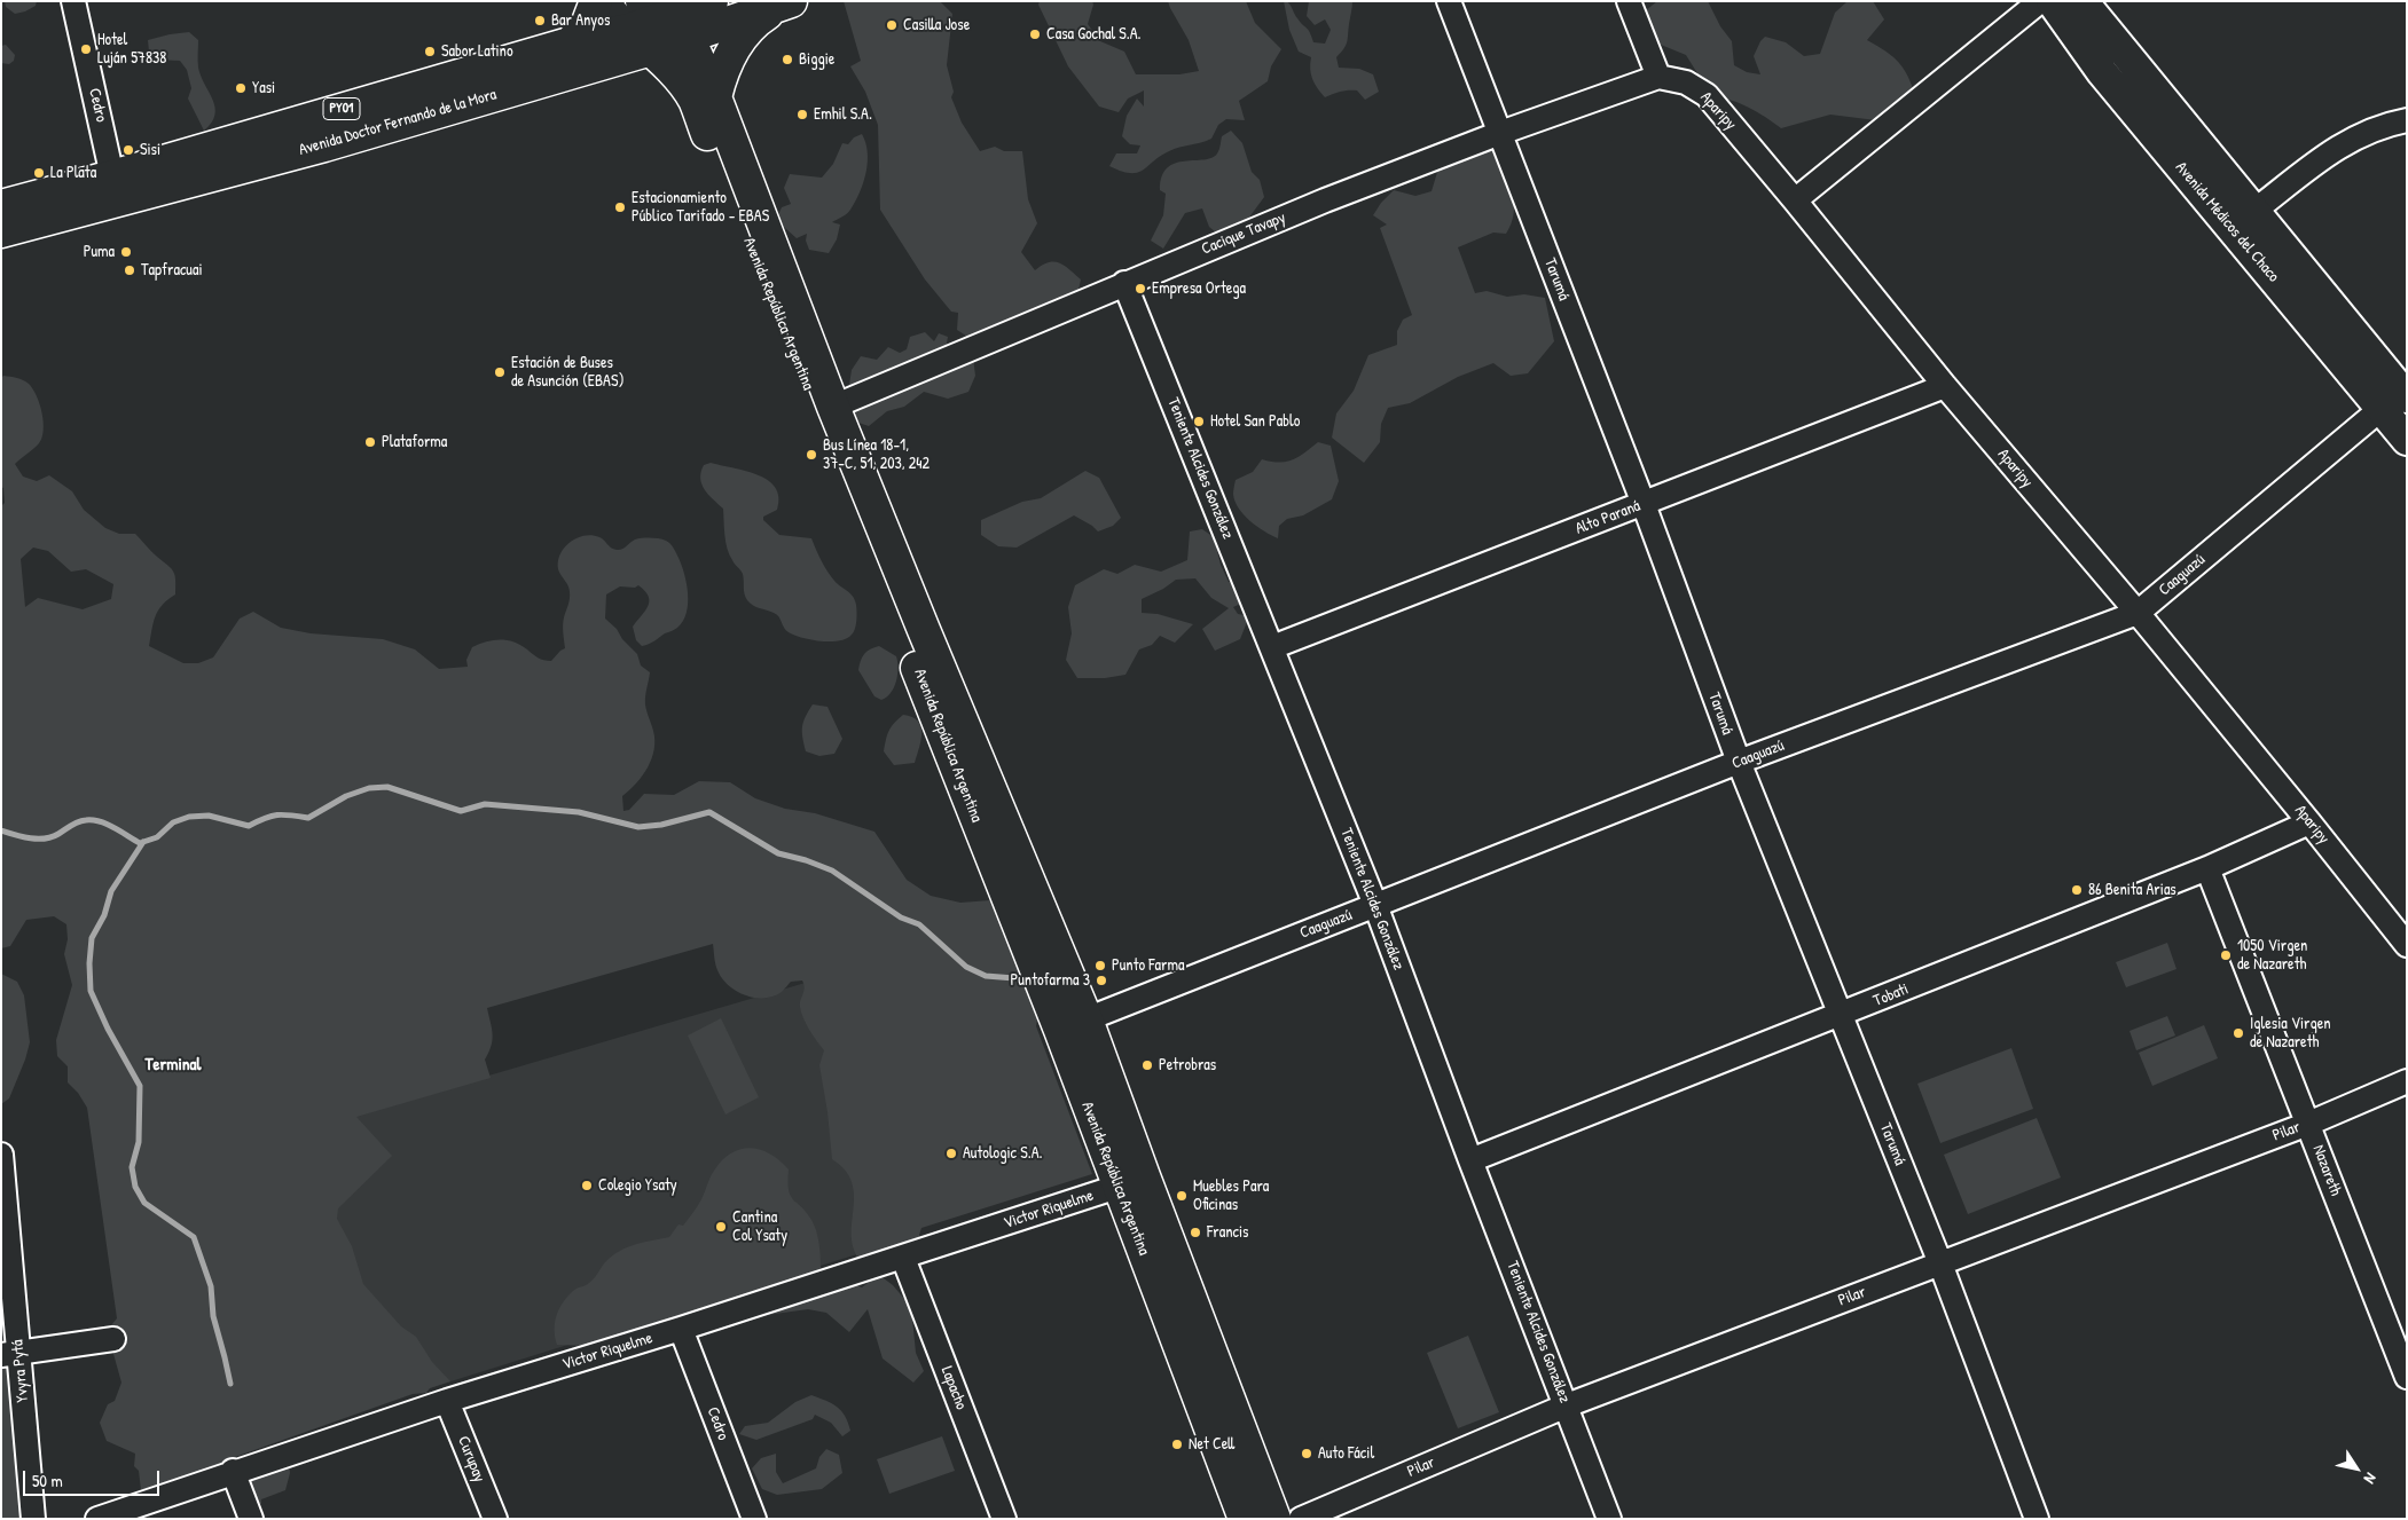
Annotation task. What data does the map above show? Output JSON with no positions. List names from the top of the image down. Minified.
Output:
{"streets":{"highway":["PY01","Avenida Doctor Fernando de la Mora","Avenida República Argentina"],"main road":["Avenida Médicos del Chaco"],"street":["Cedro","Aparipy","Cacique Tavapy","Tarumá","Teniente Alcides González","Alto Paraná","Caaguazú","Tobati","Pilar","Nazareth","Victor Riquelme","Yvyra Pytá","Lapacho","Curupay"]},"crossings":[["Cedro","Avenida Doctor Fernando de la Mora"],["Cedro","Victor Riquelme"],["Aparipy","Cacique Tavapy"],["Aparipy","Alto Paraná"],["Aparipy","Caaguazú"],["Aparipy","Tobati"],["Avenida Doctor Fernando de la Mora","Avenida República Argentina"],["Avenida Médicos del Chaco","Caaguazú"],["Cacique Tavapy","Tarumá"],["Cacique Tavapy","Avenida República Argentina"],["Cacique Tavapy","Teniente Alcides González"],["Tarumá","Alto Paraná"],["Tarumá","Caaguazú"],["Tarumá","Tobati"],["Tarumá","Pilar"],["Avenida República Argentina","Caaguazú"],["Avenida República Argentina","Victor Riquelme"],["Teniente Alcides González","Alto Paraná"],["Teniente Alcides González","Caaguazú"],["Teniente Alcides González","Tobati"],["Teniente Alcides González","Pilar"],["Tobati","Nazareth"],["Pilar","Nazareth"],["Victor Riquelme","Lapacho"],["Victor Riquelme","Curupay"]],"districts":["Terminal"],"places":["Bar Anyos","Casilla Jose","Casa Gochal S.A.","Hotel Luján 57838","Sabor Latino","Biggie","Yasi","Emhil S.A.","Sisi","La Plata","Estacionamiento Público Tarifado - EBAS","Puma","Tapfracuai","Empresa Ortega","Estación de Buses de Asunción (EBAS)","Hotel San Pablo","Plataforma","Bus Línea 18-1, 37-C, 51, 203, 242","86 Benita Arias","1050 Virgen de Nazareth","Punto Farma","Puntofarma 3","Iglesia Virgen de Nazareth","Petrobras","Autologic S.A.","Colegio Ysaty","Muebles Para Oficinas","Cantina Col Ysaty","Francis","Net Cell","Auto Fácil"],"scale_bar":"50 m","north":"bottom right"}
